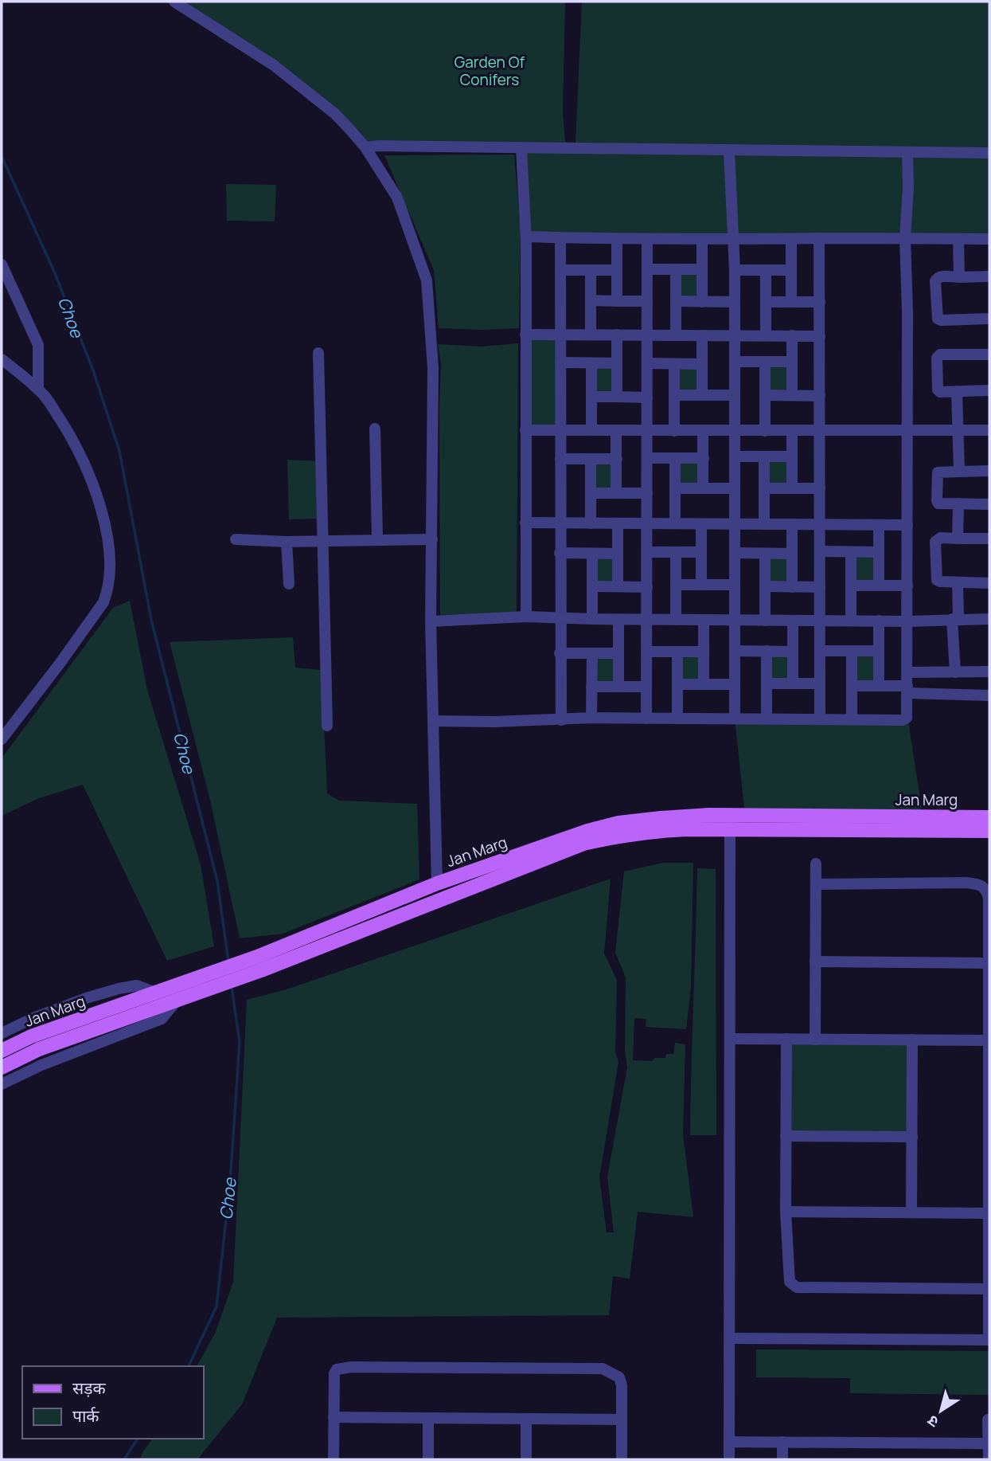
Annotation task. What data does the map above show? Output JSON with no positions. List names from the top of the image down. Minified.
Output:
{"streets":{"main road":["Jan Marg"]},"water":["Choe"],"parks":["Garden Of Conifers"],"legend":["सड़क","पार्क"],"north":"bottom left"}
